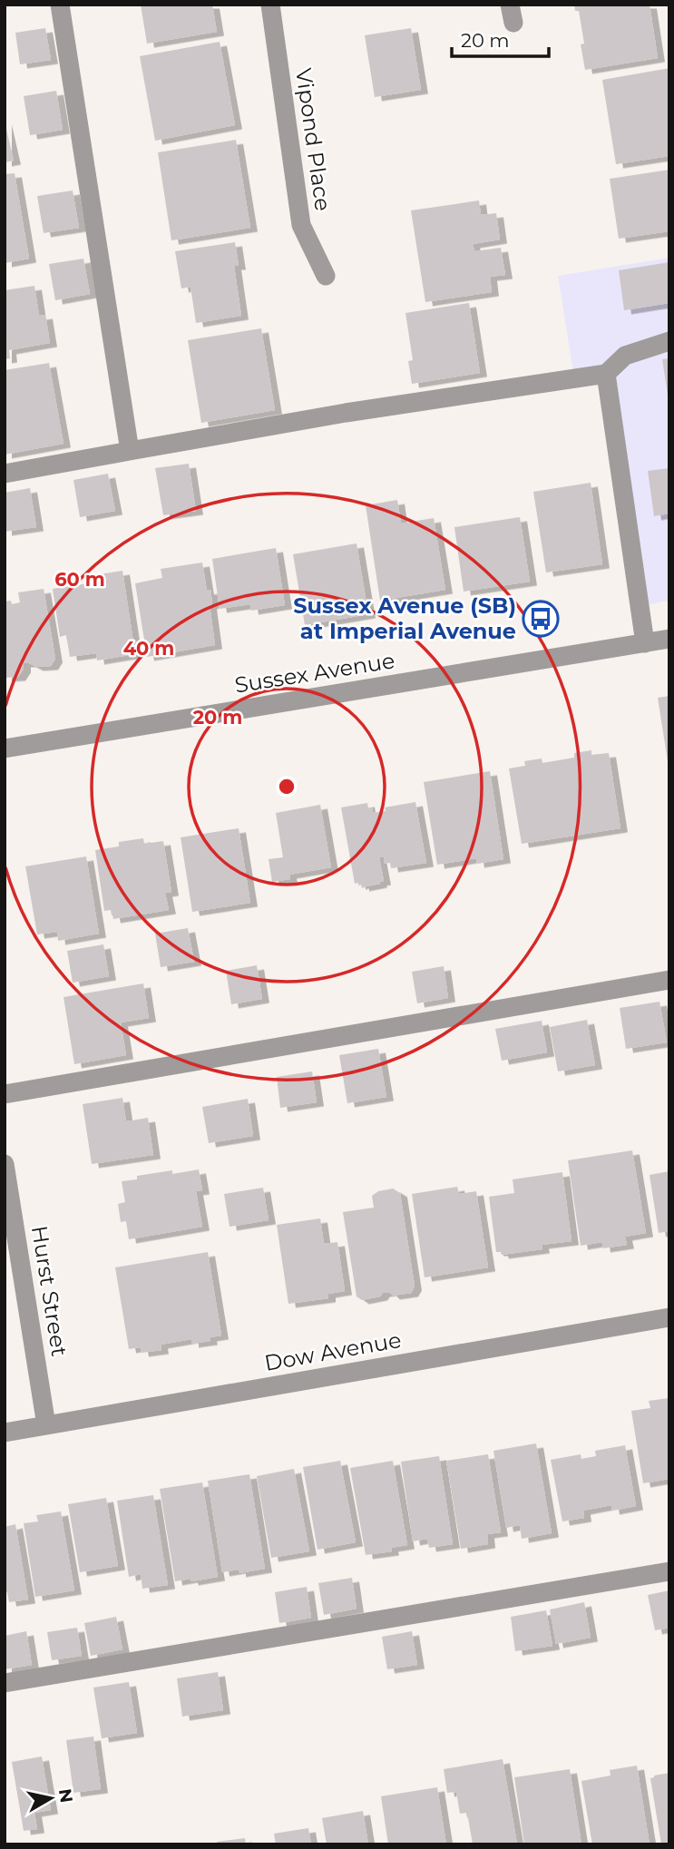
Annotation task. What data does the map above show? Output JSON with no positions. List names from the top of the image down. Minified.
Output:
{"streets":{"street":["Vipond Place","Sussex Avenue","Hurst Street","Dow Avenue"]},"crossings":[["Hurst Street","Dow Avenue"]],"places":{"bus stop":["Sussex Avenue (SB) at Imperial Avenue"]},"scale_bar":"20 m","north":"right","rings":["60 m","40 m","20 m"]}
